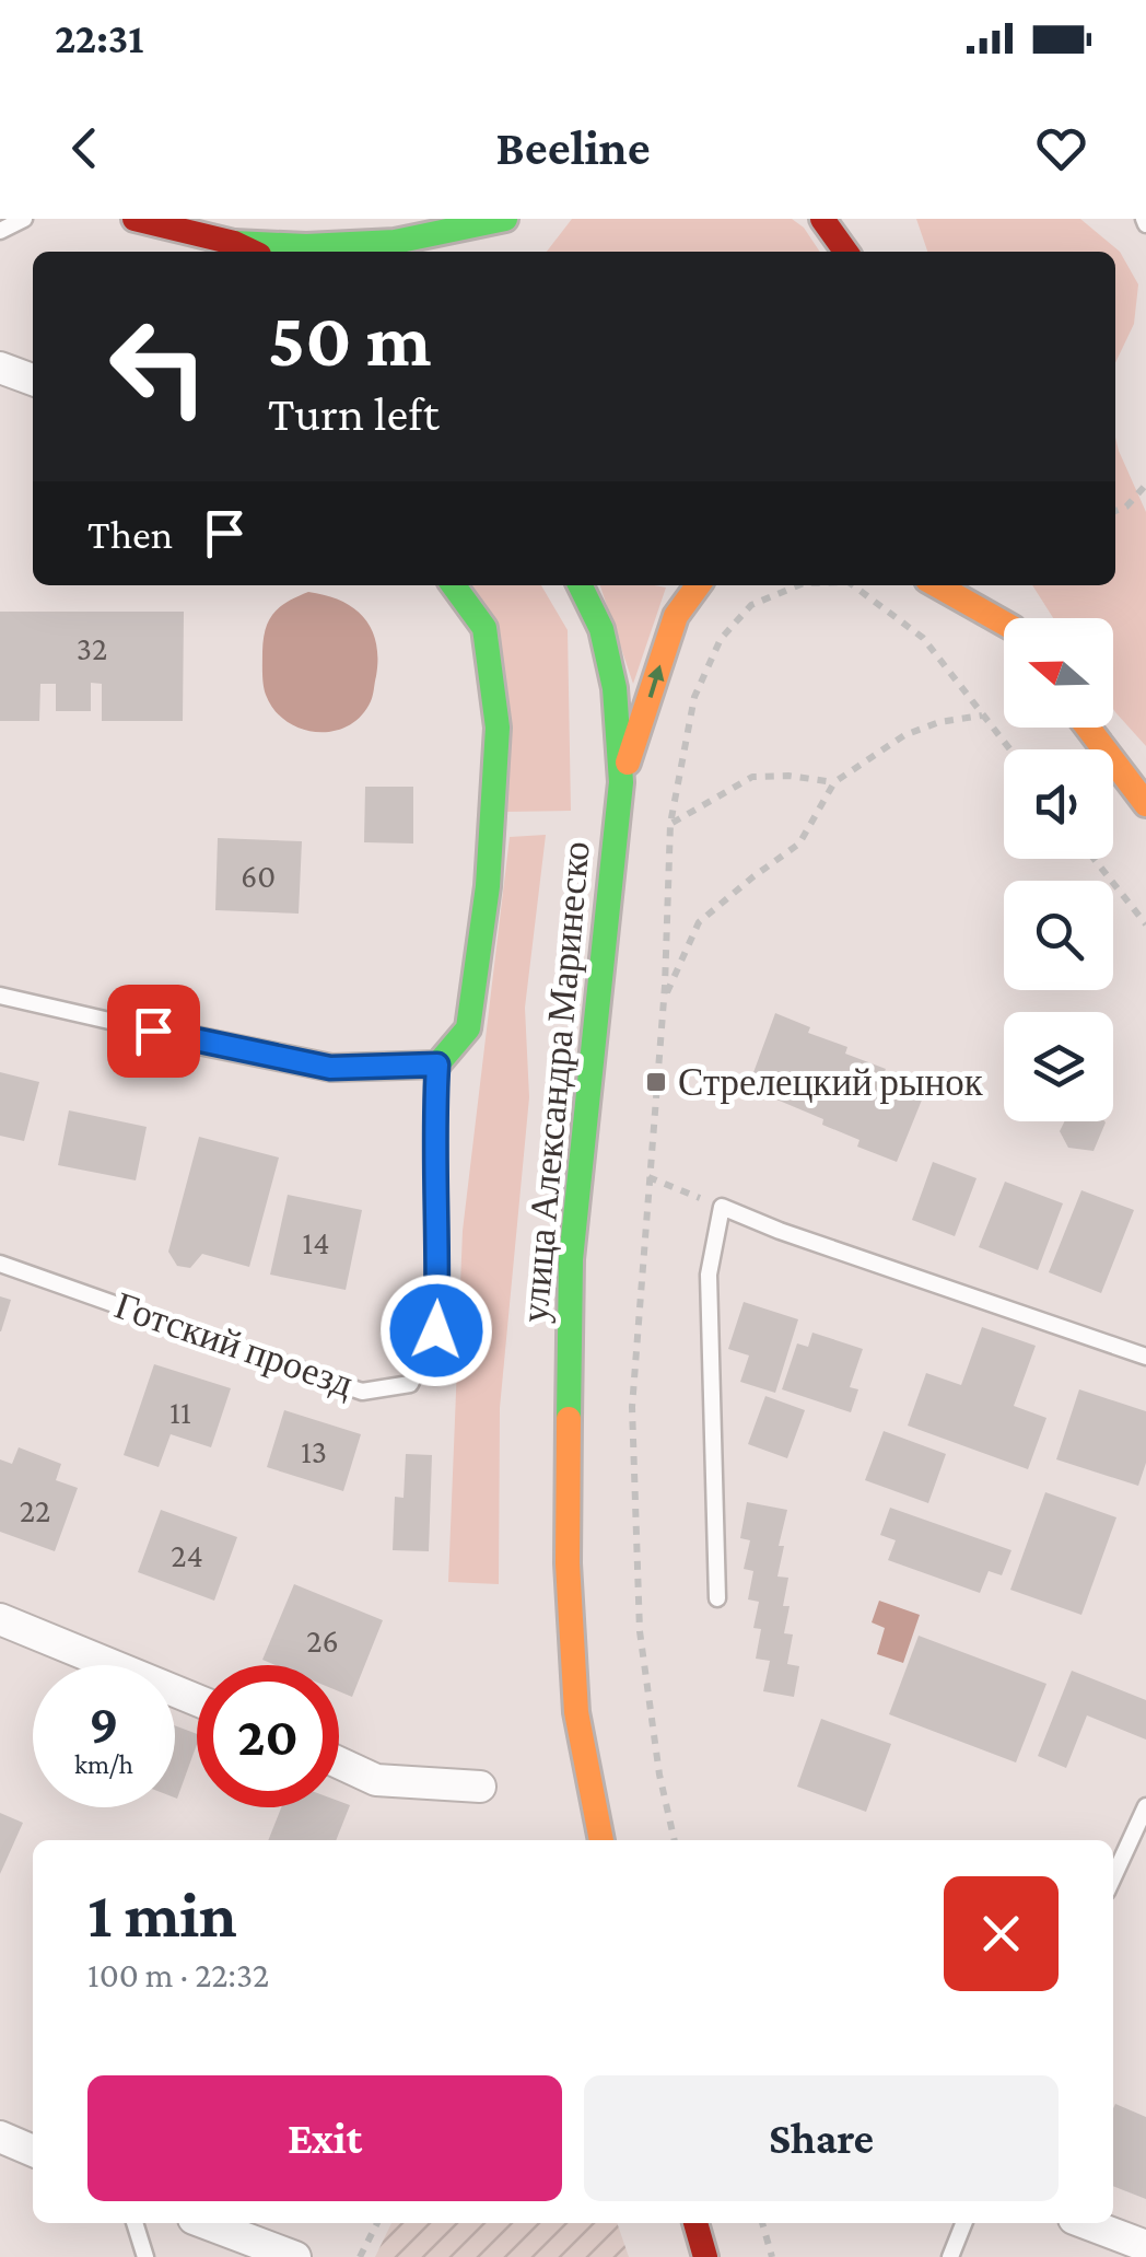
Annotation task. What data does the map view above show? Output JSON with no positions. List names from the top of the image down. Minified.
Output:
{"streets":{"main road":["улица Александра Маринеско"],"lane":["Готский проезд"]},"places":{"transit":["Стрелецкий рынок"]},"house_numbers":["32","60","14","11","13","22","24","26"],"north":"left","page":{"status":"22:31","header":"Beeline","turn":["50 m","Turn left"],"then":"Then","speed":"9 km/h","limit":"20","heading":["1 min","100 m · 22:32"],"buttons":["Exit","Share"]}}
